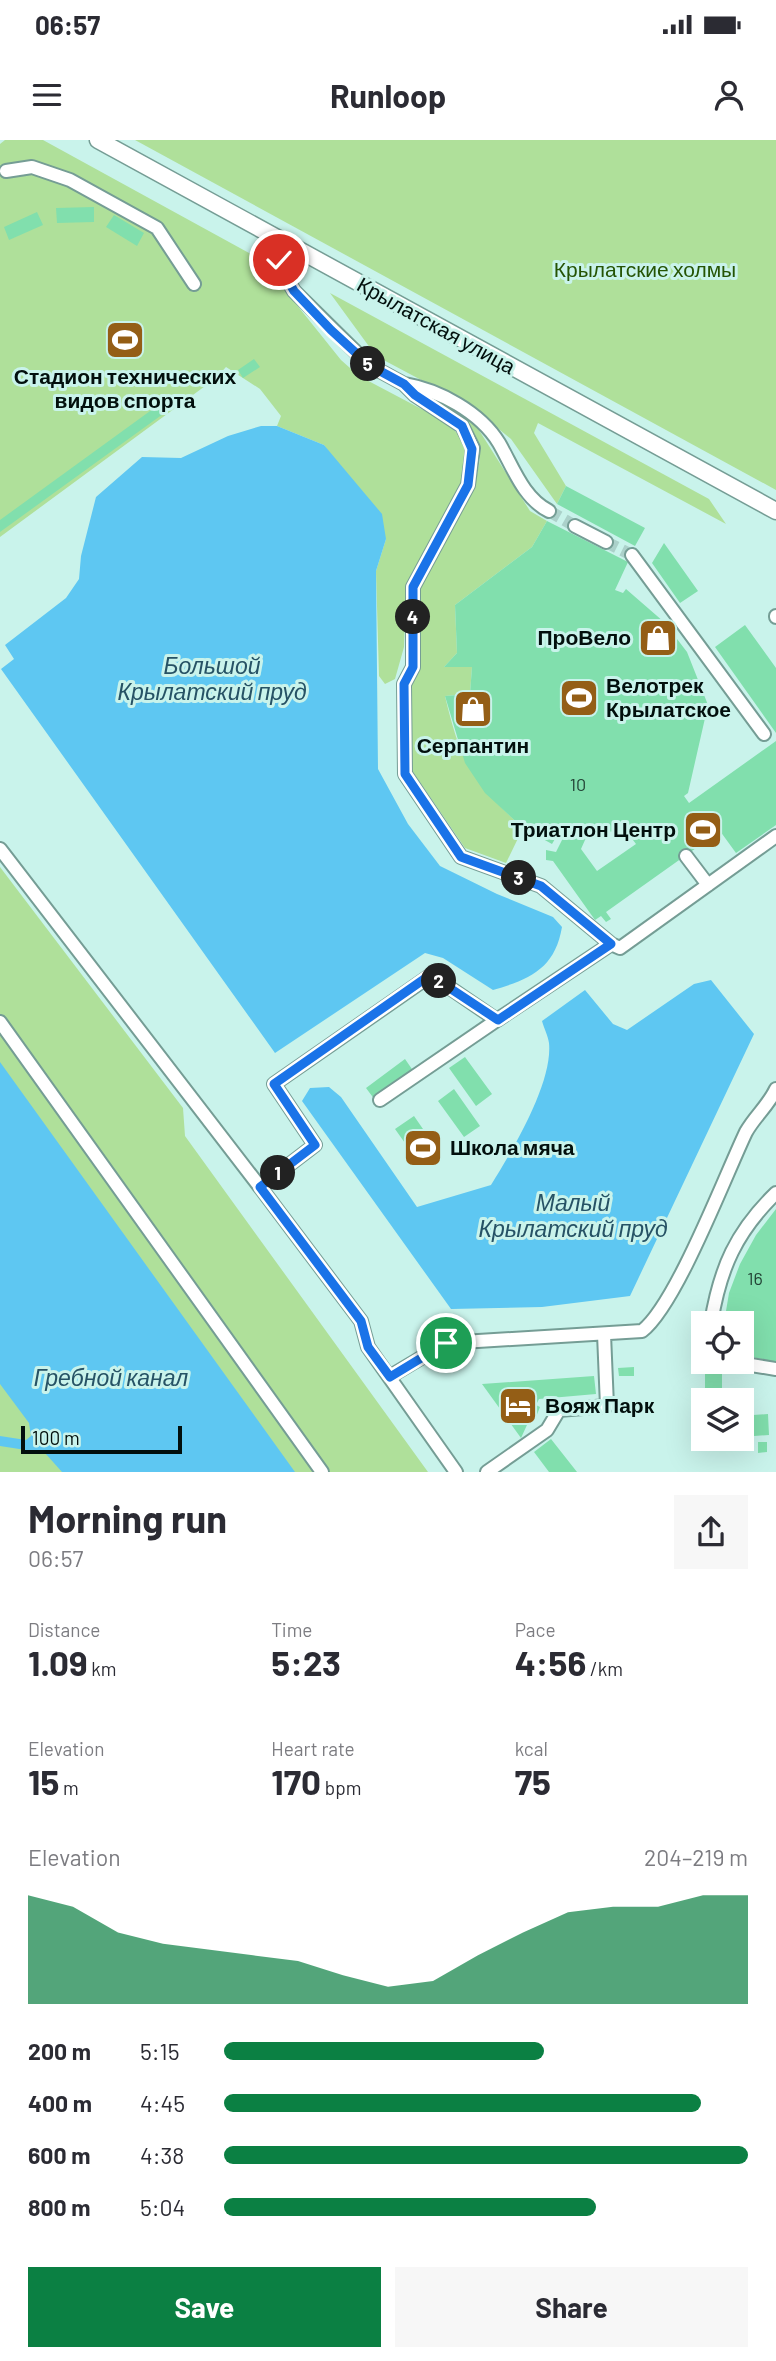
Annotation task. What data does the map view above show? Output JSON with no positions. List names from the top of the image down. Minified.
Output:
{"streets":{"main road":["Крылатская улица"]},"water":["Большой Крылатский пруд","Малый Крылатский пруд","Гребной канал"],"parks":["Крылатские холмы"],"places":{"sports":["Стадион технических видов спорта","Велотрек Крылатское","Триатлон Центр","Школа мяча"],"shop":["ПроВело","Серпантин"],"hotel":["Вояж Парк"]},"house_numbers":["10","16"],"scale_bar":"100 m","page":{"status":"06:57","header":"Runloop","pins":["5","4","3","2","1"],"scale":"100 m","heading":["Morning run","06:57"],"stats":[["Distance","1.09 km"],["Time","5:23"],["Pace","4:56 /km"],["Elevation","15 m"],["Heart rate","170 bpm"],["kcal","75"]],"chart":["Elevation","204–219 m"],"list":[{"name":"200 m","note":"5:15"},{"name":"400 m","note":"4:45"},{"name":"600 m","note":"4:38"},{"name":"800 m","note":"5:04"}],"buttons":["Save","Share"]}}
